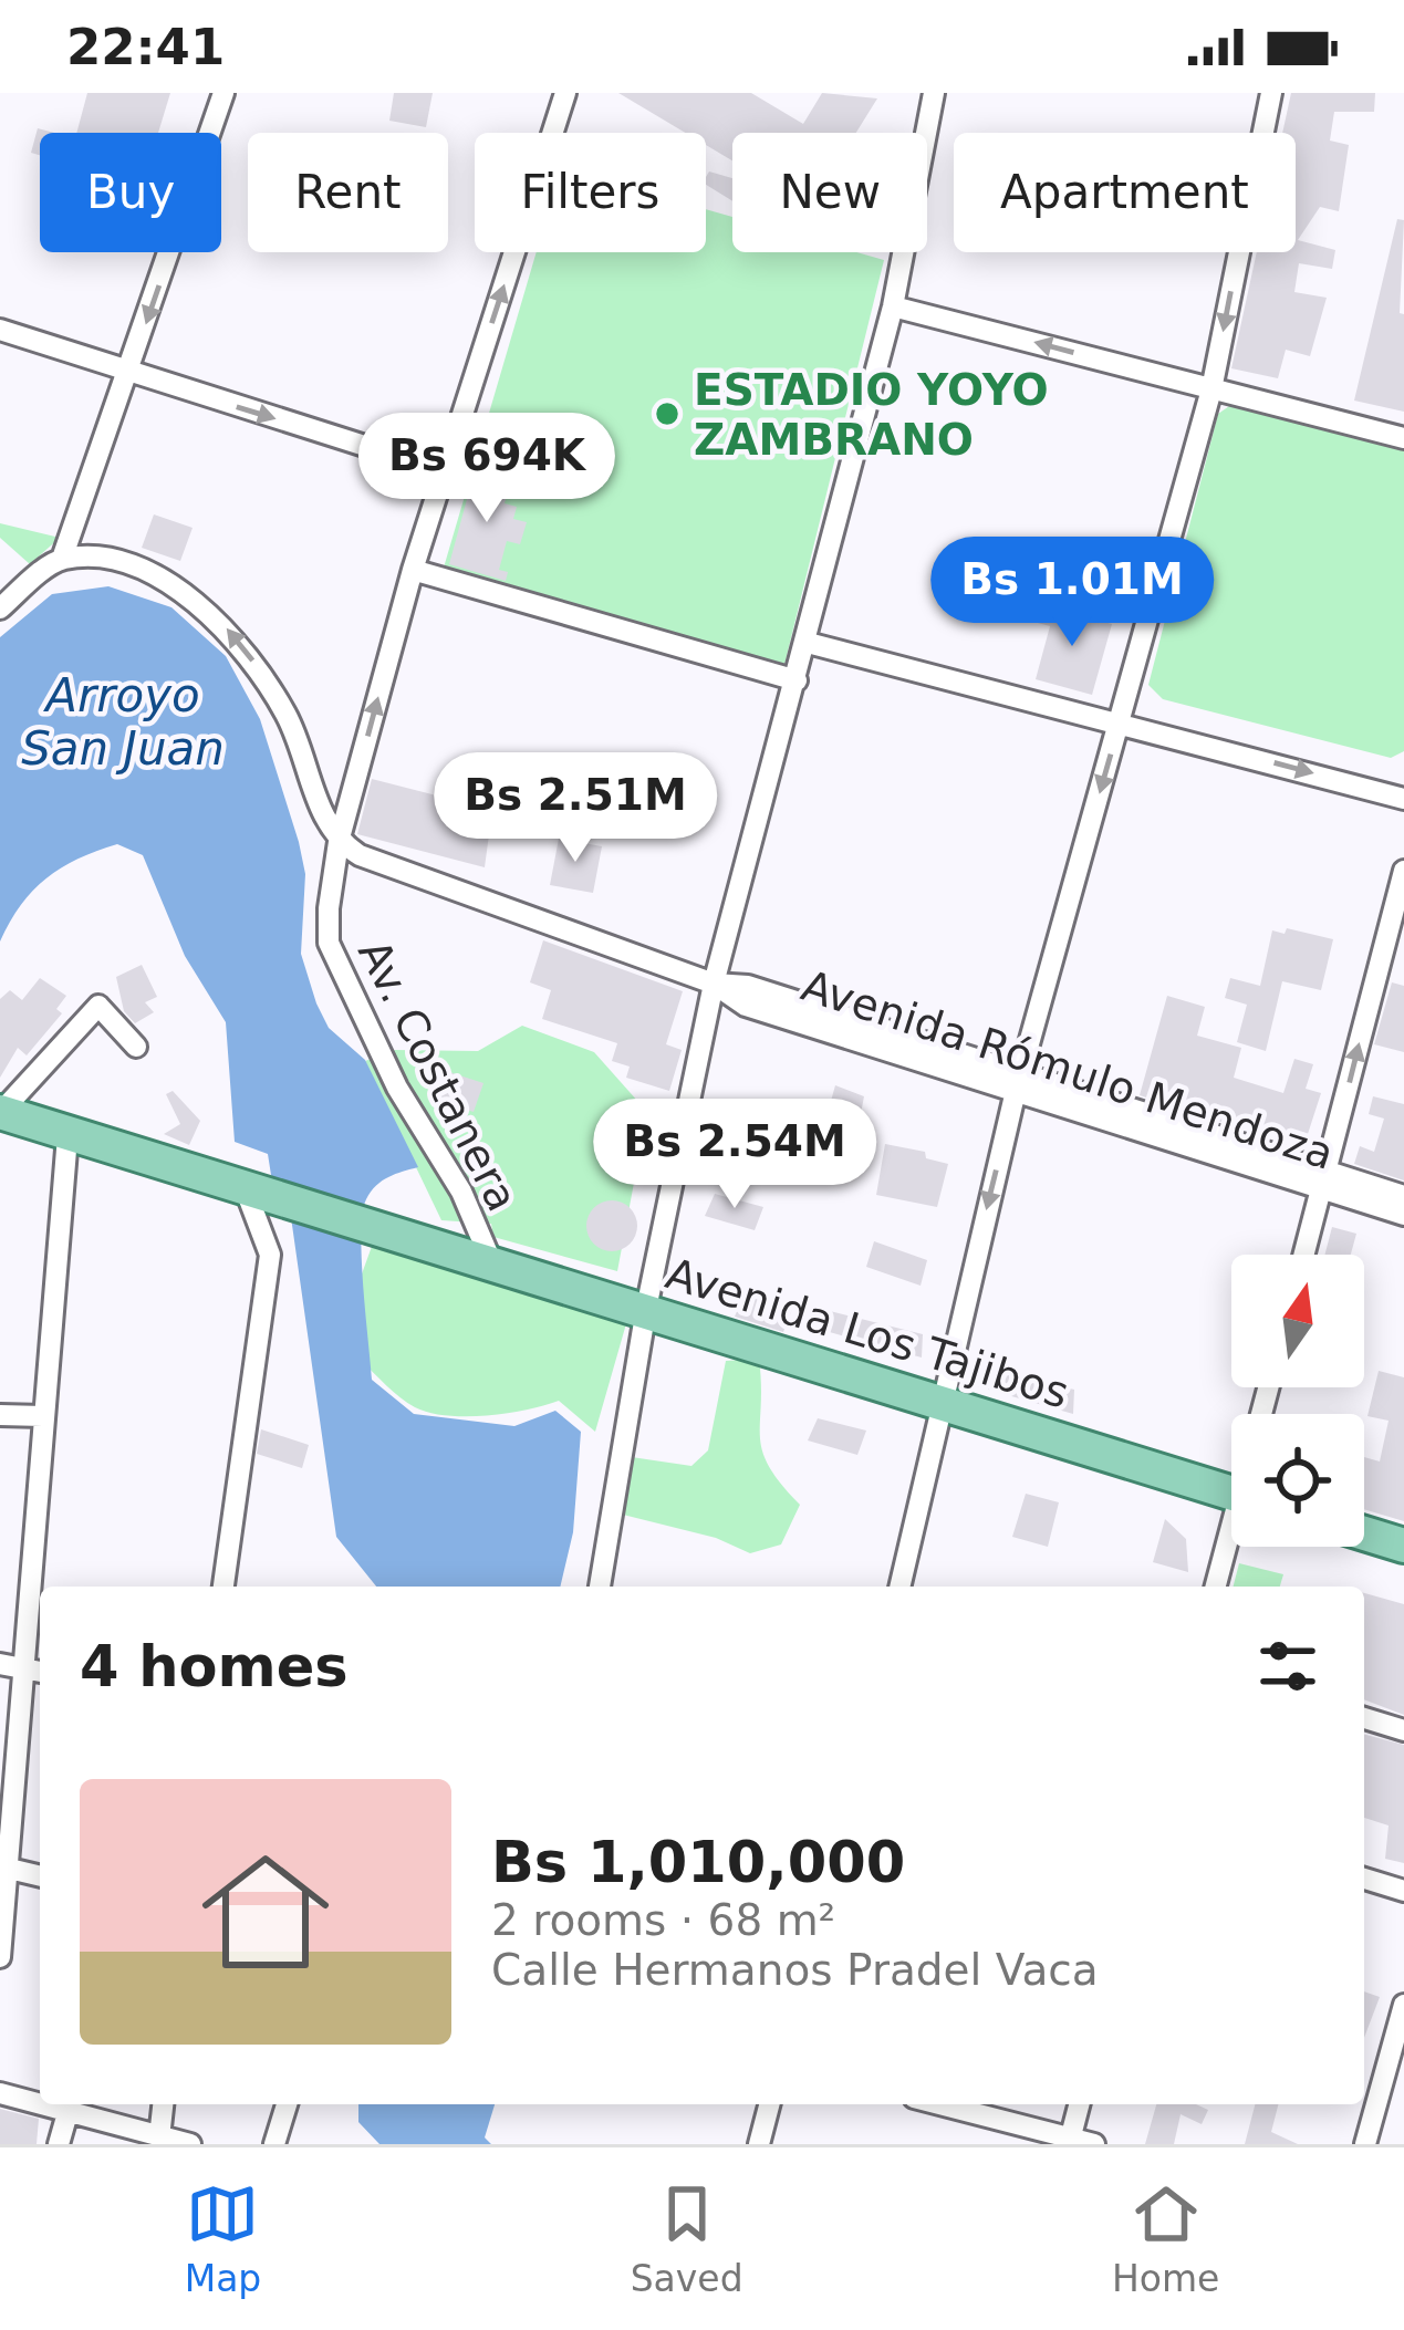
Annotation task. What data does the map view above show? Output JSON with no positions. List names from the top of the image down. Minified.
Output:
{"streets":{"main road":["Avenida Los Tajibos"],"street":["Avenida Rómulo Mendoza","Av. Costanera"]},"crossings":[["Avenida Rómulo Mendoza","Av. Costanera"],["Av. Costanera","Avenida Los Tajibos"]],"one_way":["Av. Costanera"],"water":["Arroyo San Juan"],"places":["ESTADIO YOYO ZAMBRANO"],"north":"top","page":{"status":"22:41","chip":["Buy","Rent","Filters","New","Apartment"],"price":["Bs 694K","Bs 1.01M","Bs 2.51M","Bs 2.54M"],"heading":"4 homes","list":[{"name":"Bs 1,010,000","note":"2 rooms · 68 m² · Calle Hermanos Pradel Vaca"}],"tabs":["Map","Saved","Home"]}}
